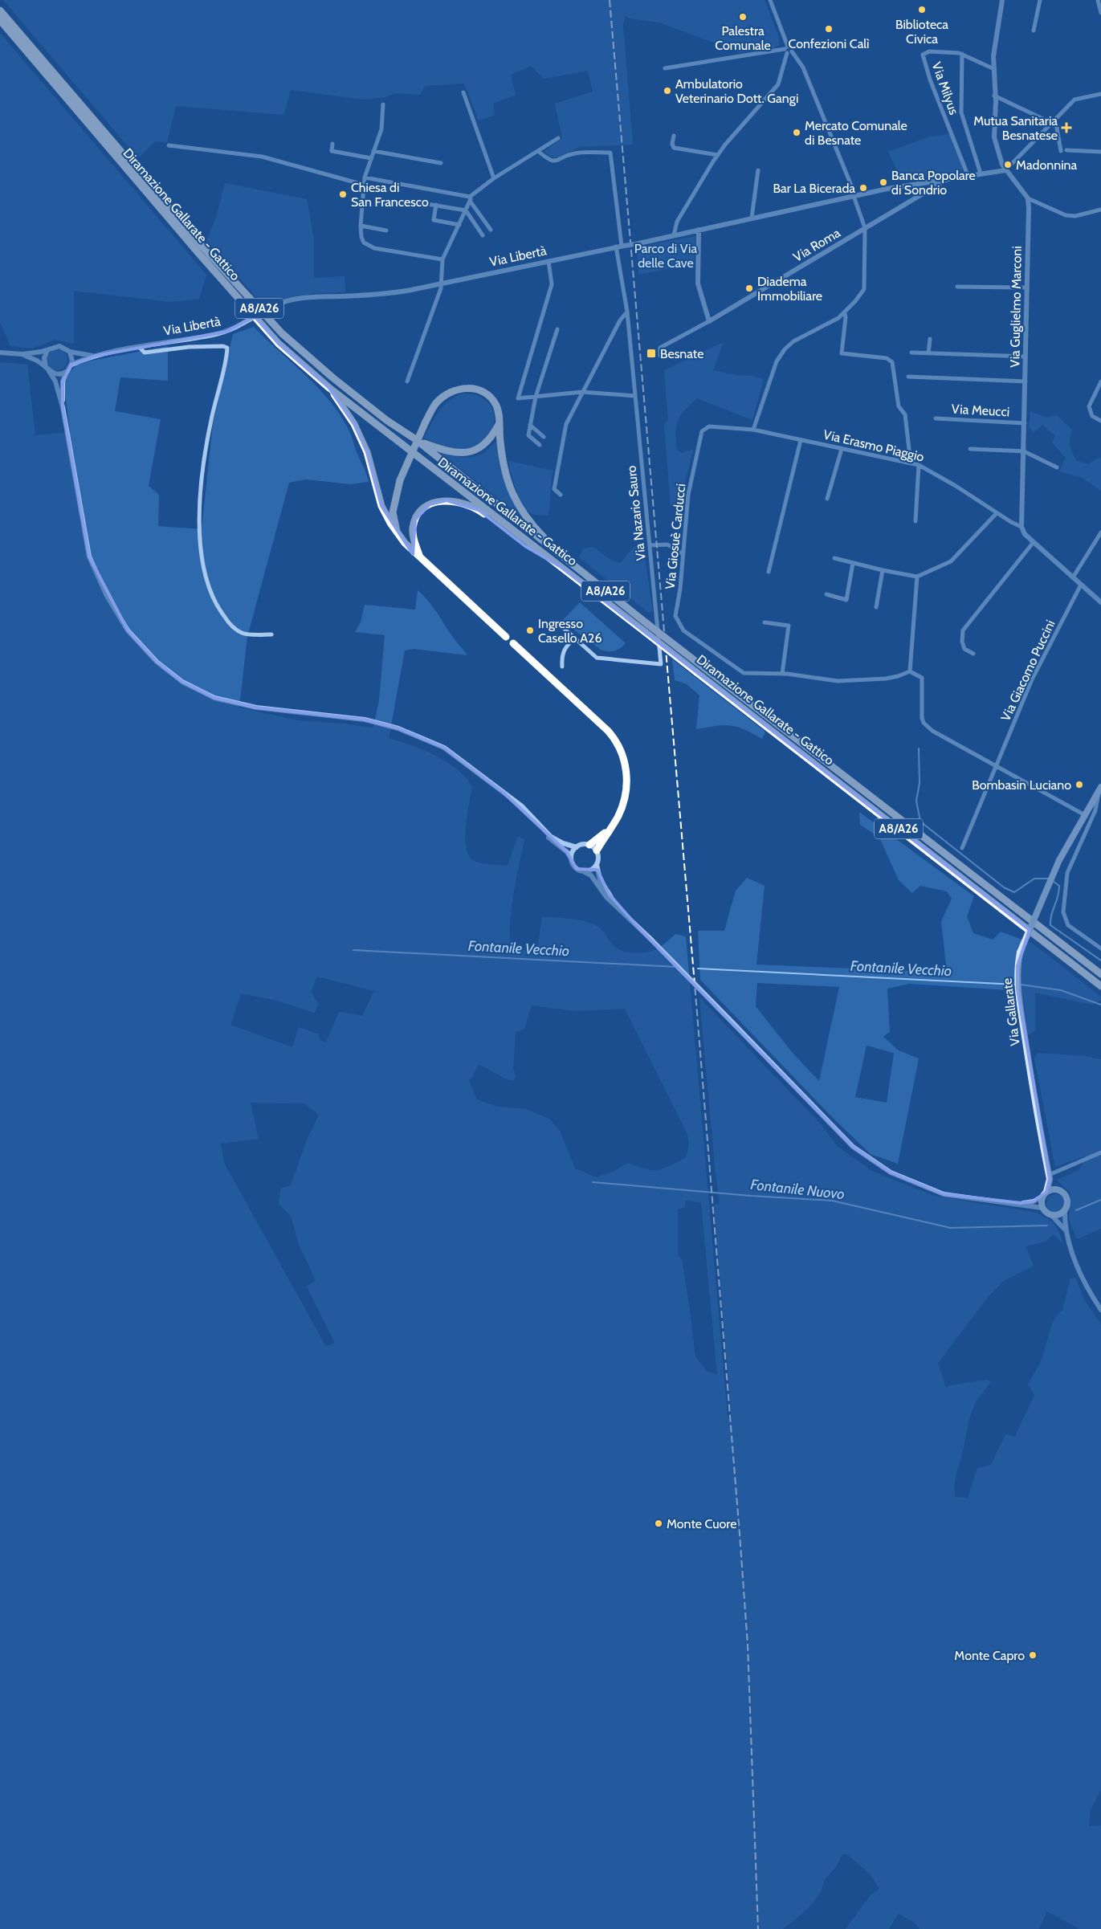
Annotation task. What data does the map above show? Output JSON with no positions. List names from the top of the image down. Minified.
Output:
{"streets":{"highway":["Diramazione Gallarate - Gattico","A8/A26"],"main road":["Via Gallarate"],"street":["Via Milyus","Via Roma","Via Libertà","Via Guglielmo Marconi","Via Meucci","Via Erasmo Piaggio","Via Nazario Sauro","Via Giosuè Carducci","Via Giacomo Puccini"]},"crossings":[["Via Milyus","Via Libertà"],["Via Roma","Via Libertà"],["Via Libertà","Via Nazario Sauro"],["Via Guglielmo Marconi","Via Meucci"],["Via Guglielmo Marconi","Via Erasmo Piaggio"],["Via Erasmo Piaggio","Via Giosuè Carducci"]],"water":["Fontanile Vecchio","Fontanile Nuovo"],"parks":["Parco di Via delle Cave"],"places":{"other":["Biblioteca Civica","Palestra Comunale","Confezioni Calì","Ambulatorio Veterinario Dott. Gangi","Mercato Comunale di Besnate","Madonnina","Banca Popolare di Sondrio","Bar La Bicerada","Chiesa di San Francesco","Diadema Immobiliare","Ingresso Casello A26","Bombasin Luciano","Monte Cuore","Monte Capro"],"health":["Mutua Sanitaria Besnatese"],"transit":["Besnate"]}}
